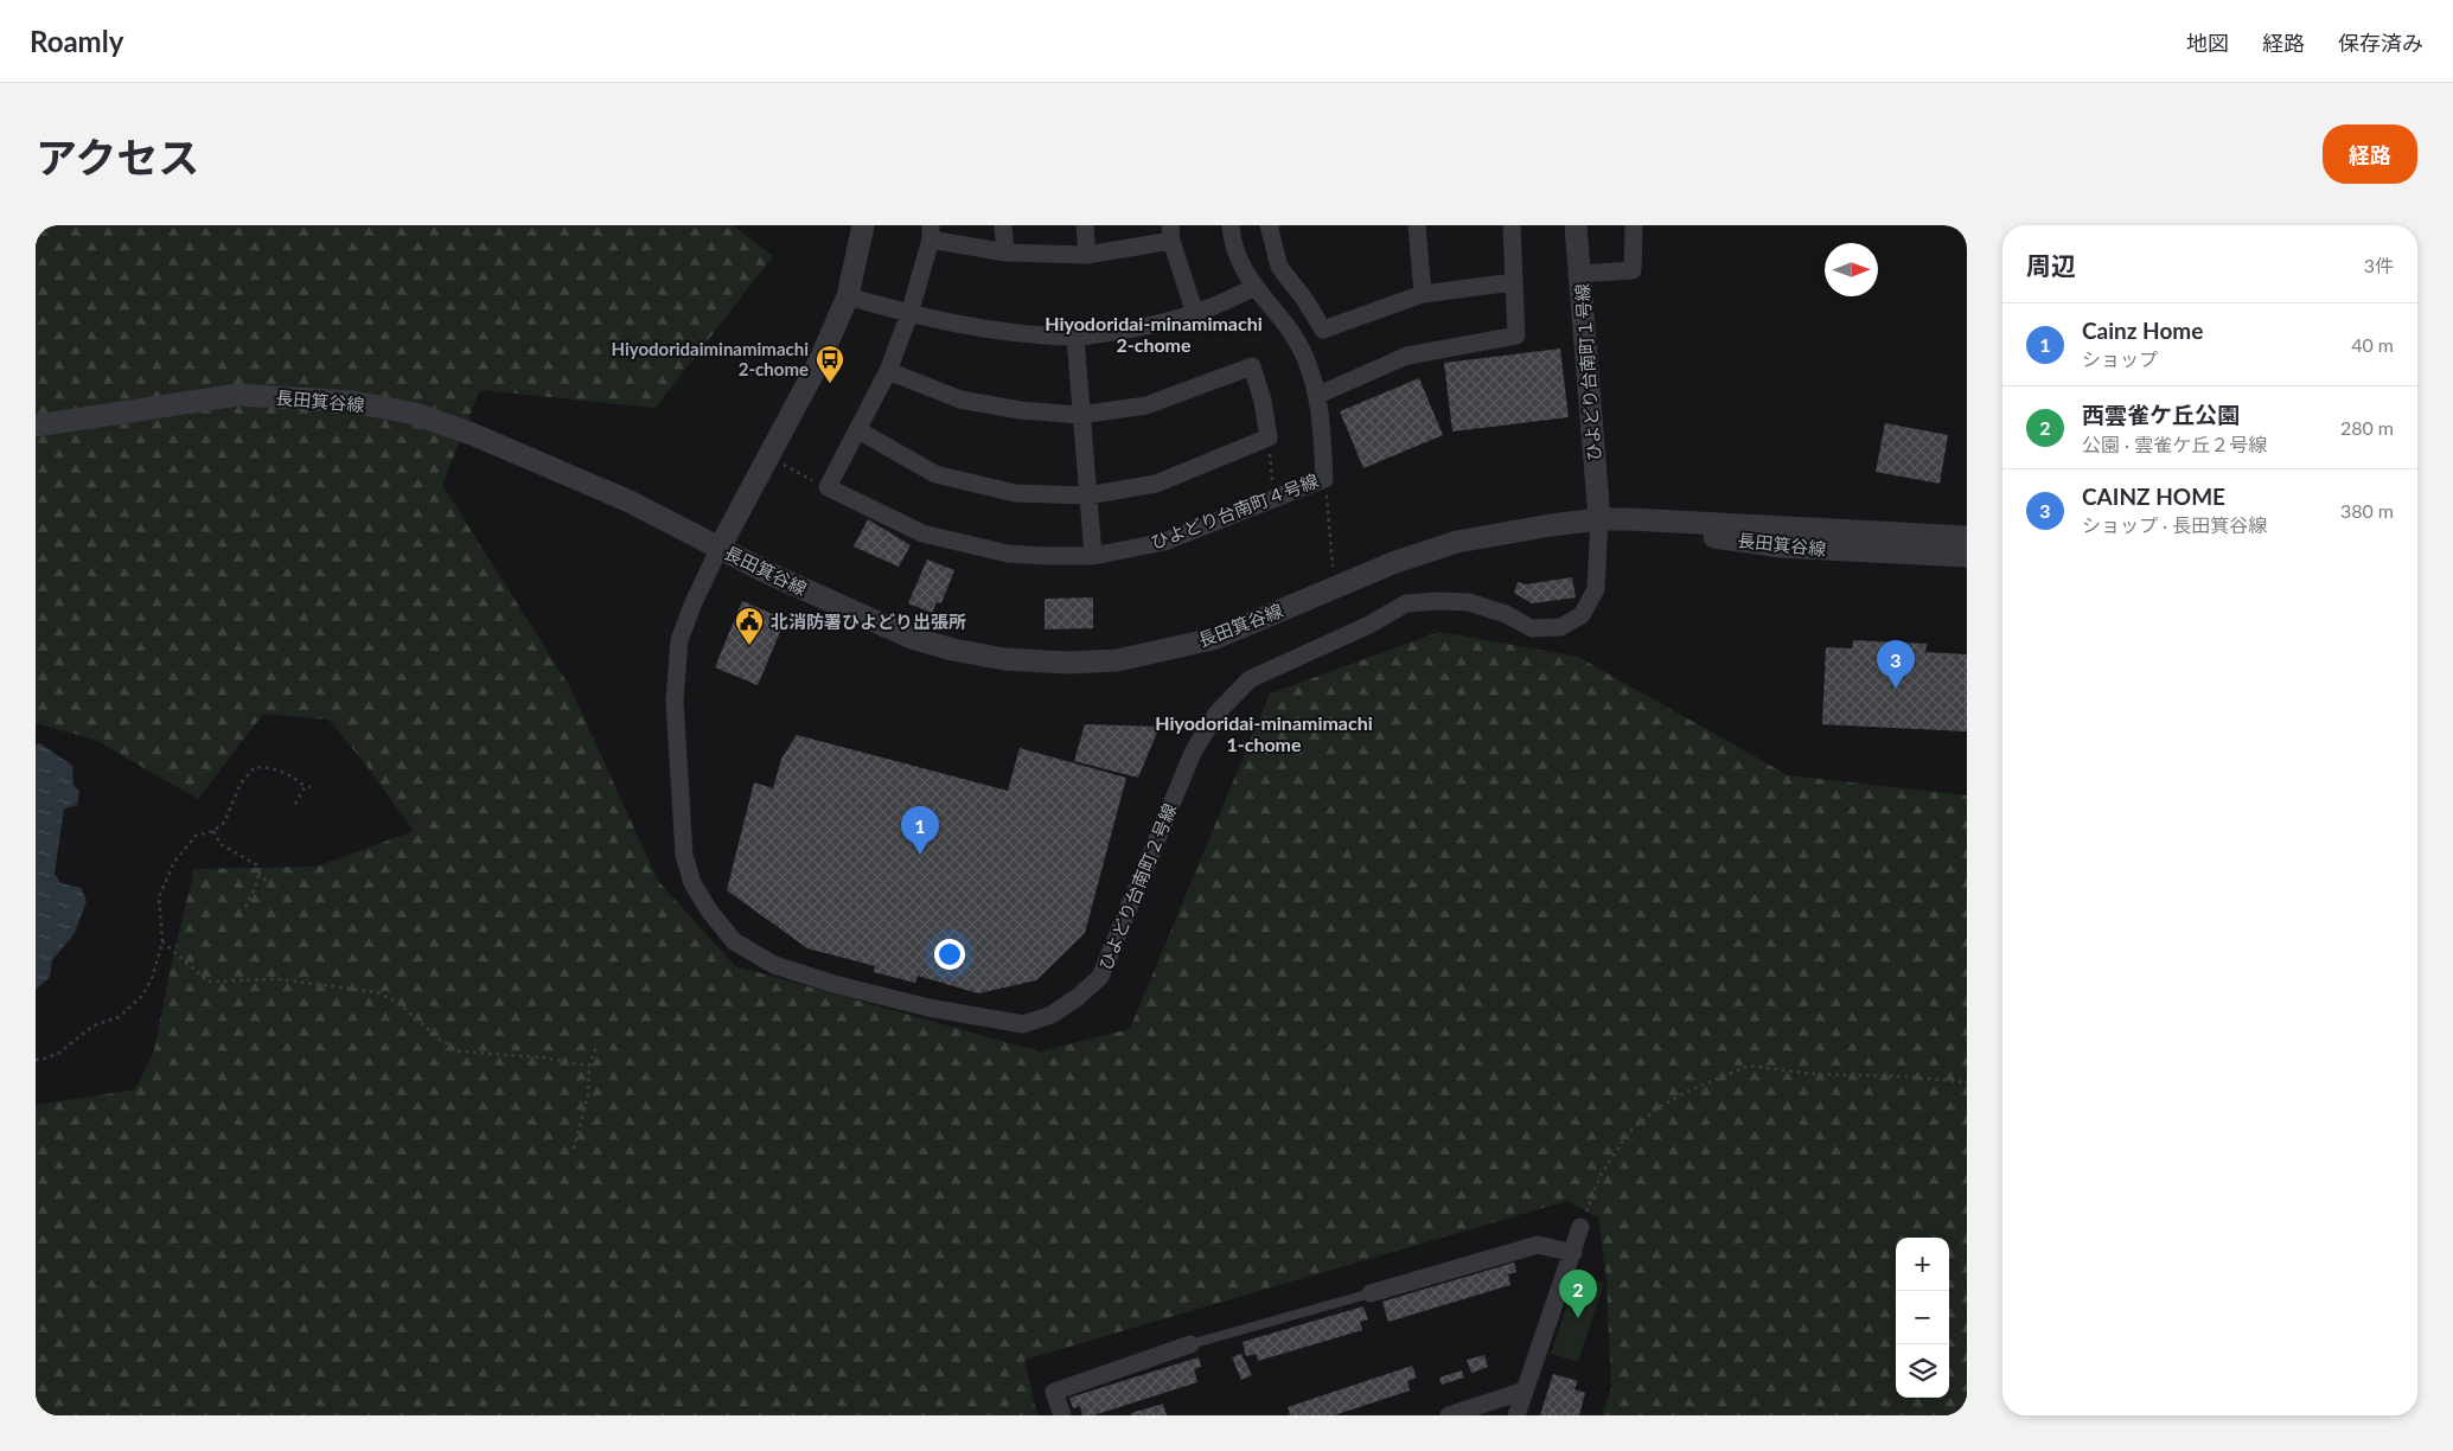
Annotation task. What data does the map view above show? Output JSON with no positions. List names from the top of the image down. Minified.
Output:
{"streets":{"street":["ひよどり台南町１号線","長田箕谷線","ひよどり台南町４号線","ひよどり台南町２号線"]},"crossings":[["ひよどり台南町１号線","長田箕谷線"],["ひよどり台南町１号線","ひよどり台南町２号線"],["長田箕谷線","ひよどり台南町２号線"]],"districts":["Hiyodoridai-minamimachi 2-chome","Hiyodoridai-minamimachi 1-chome"],"places":{"bus stop":["Hiyodoridaiminamimachi 2-chome"],"public building":["北消防署ひよどり出張所"]},"north":"right","page":{"header":"Roamly","nav":["地図","経路","保存済み"],"title":"アクセス","buttons":"経路","heading":["周辺","3件"],"list":[{"mark":"1","name":"Cainz Home","note":"ショップ","value":"40 m"},{"mark":"2","name":"西雲雀ケ丘公園","note":"公園 · 雲雀ケ丘２号線","value":"280 m"},{"mark":"3","name":"CAINZ HOME","note":"ショップ · 長田箕谷線","value":"380 m"}],"pins":["3","1","2"],"map_buttons":["+","−"]}}
